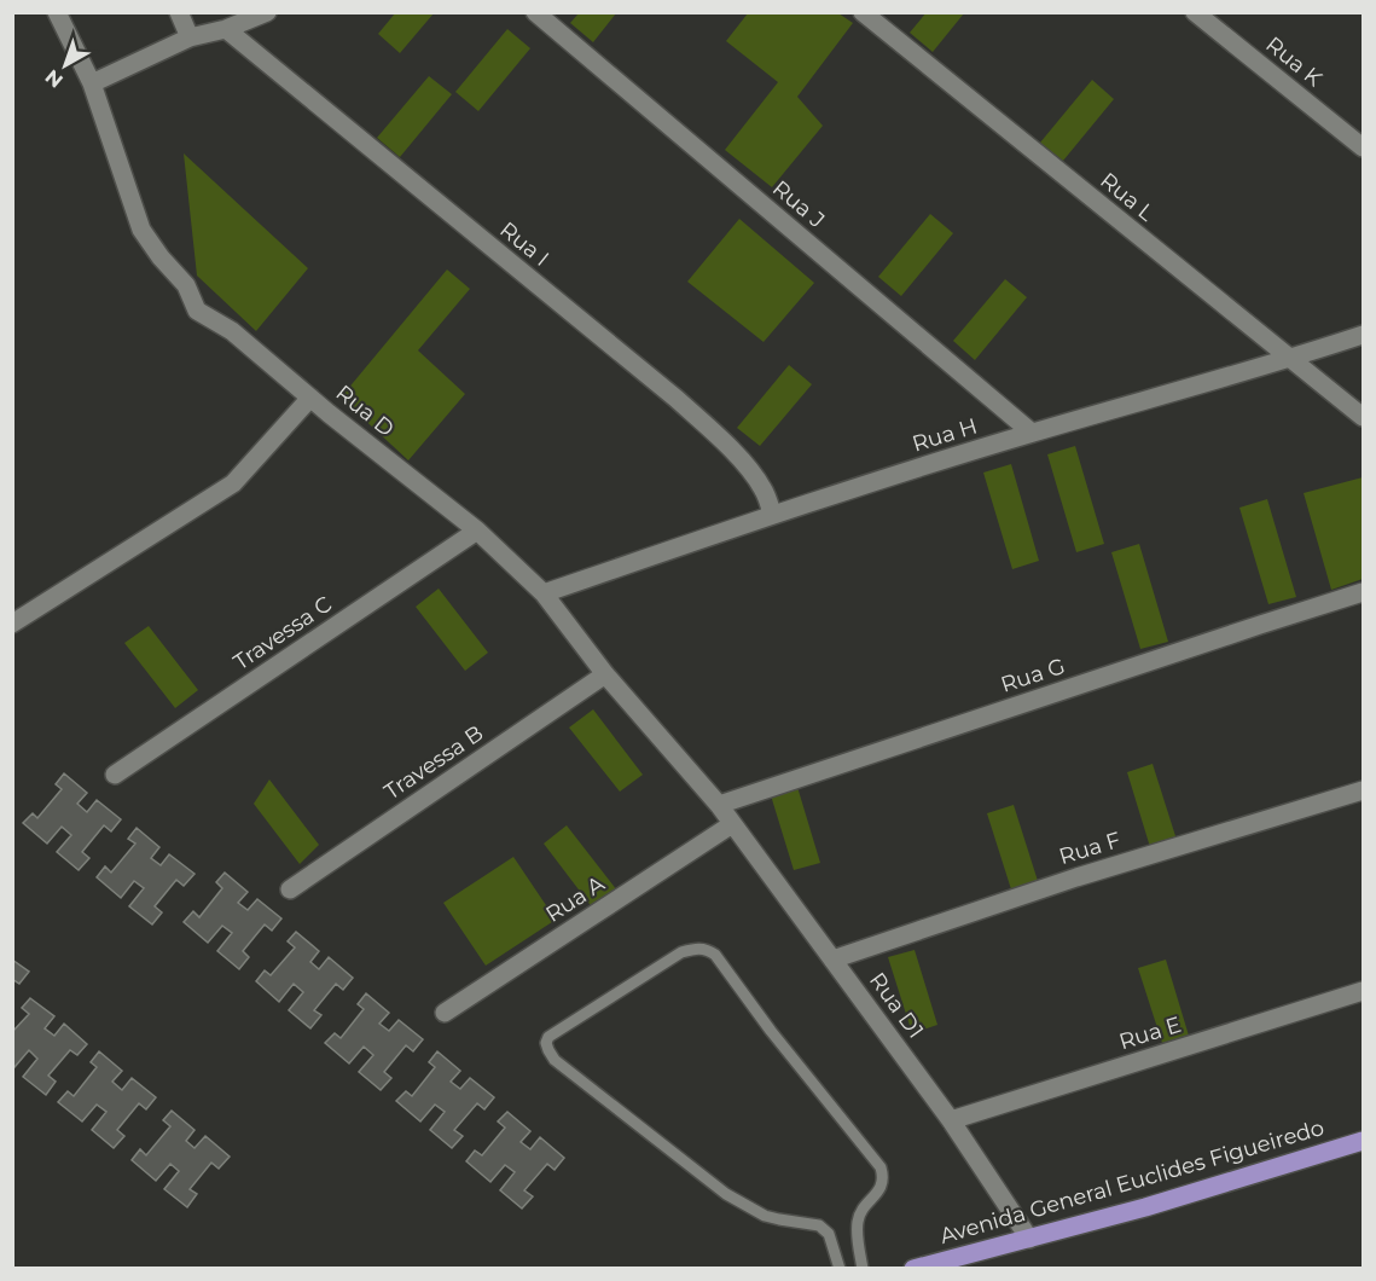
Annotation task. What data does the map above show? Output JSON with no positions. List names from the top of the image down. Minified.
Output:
{"streets":{"main road":["Avenida General Euclides Figueiredo"],"street":["Rua K","Rua L","Rua J","Rua I","Rua D","Rua H","Travessa C","Rua G","Travessa B","Rua F","Rua A","Rua D1","Rua E"]},"crossings":[["Rua L","Rua H"],["Rua J","Rua H"],["Rua I","Rua H"],["Rua D","Rua H"],["Rua D","Travessa C"],["Rua D","Rua G"],["Rua D","Travessa B"],["Rua D","Rua D1"],["Rua G","Rua D1"],["Rua F","Rua D1"],["Rua A","Rua D1"],["Rua D1","Rua E"],["Rua D1","Avenida General Euclides Figueiredo"]],"north":"bottom left"}
